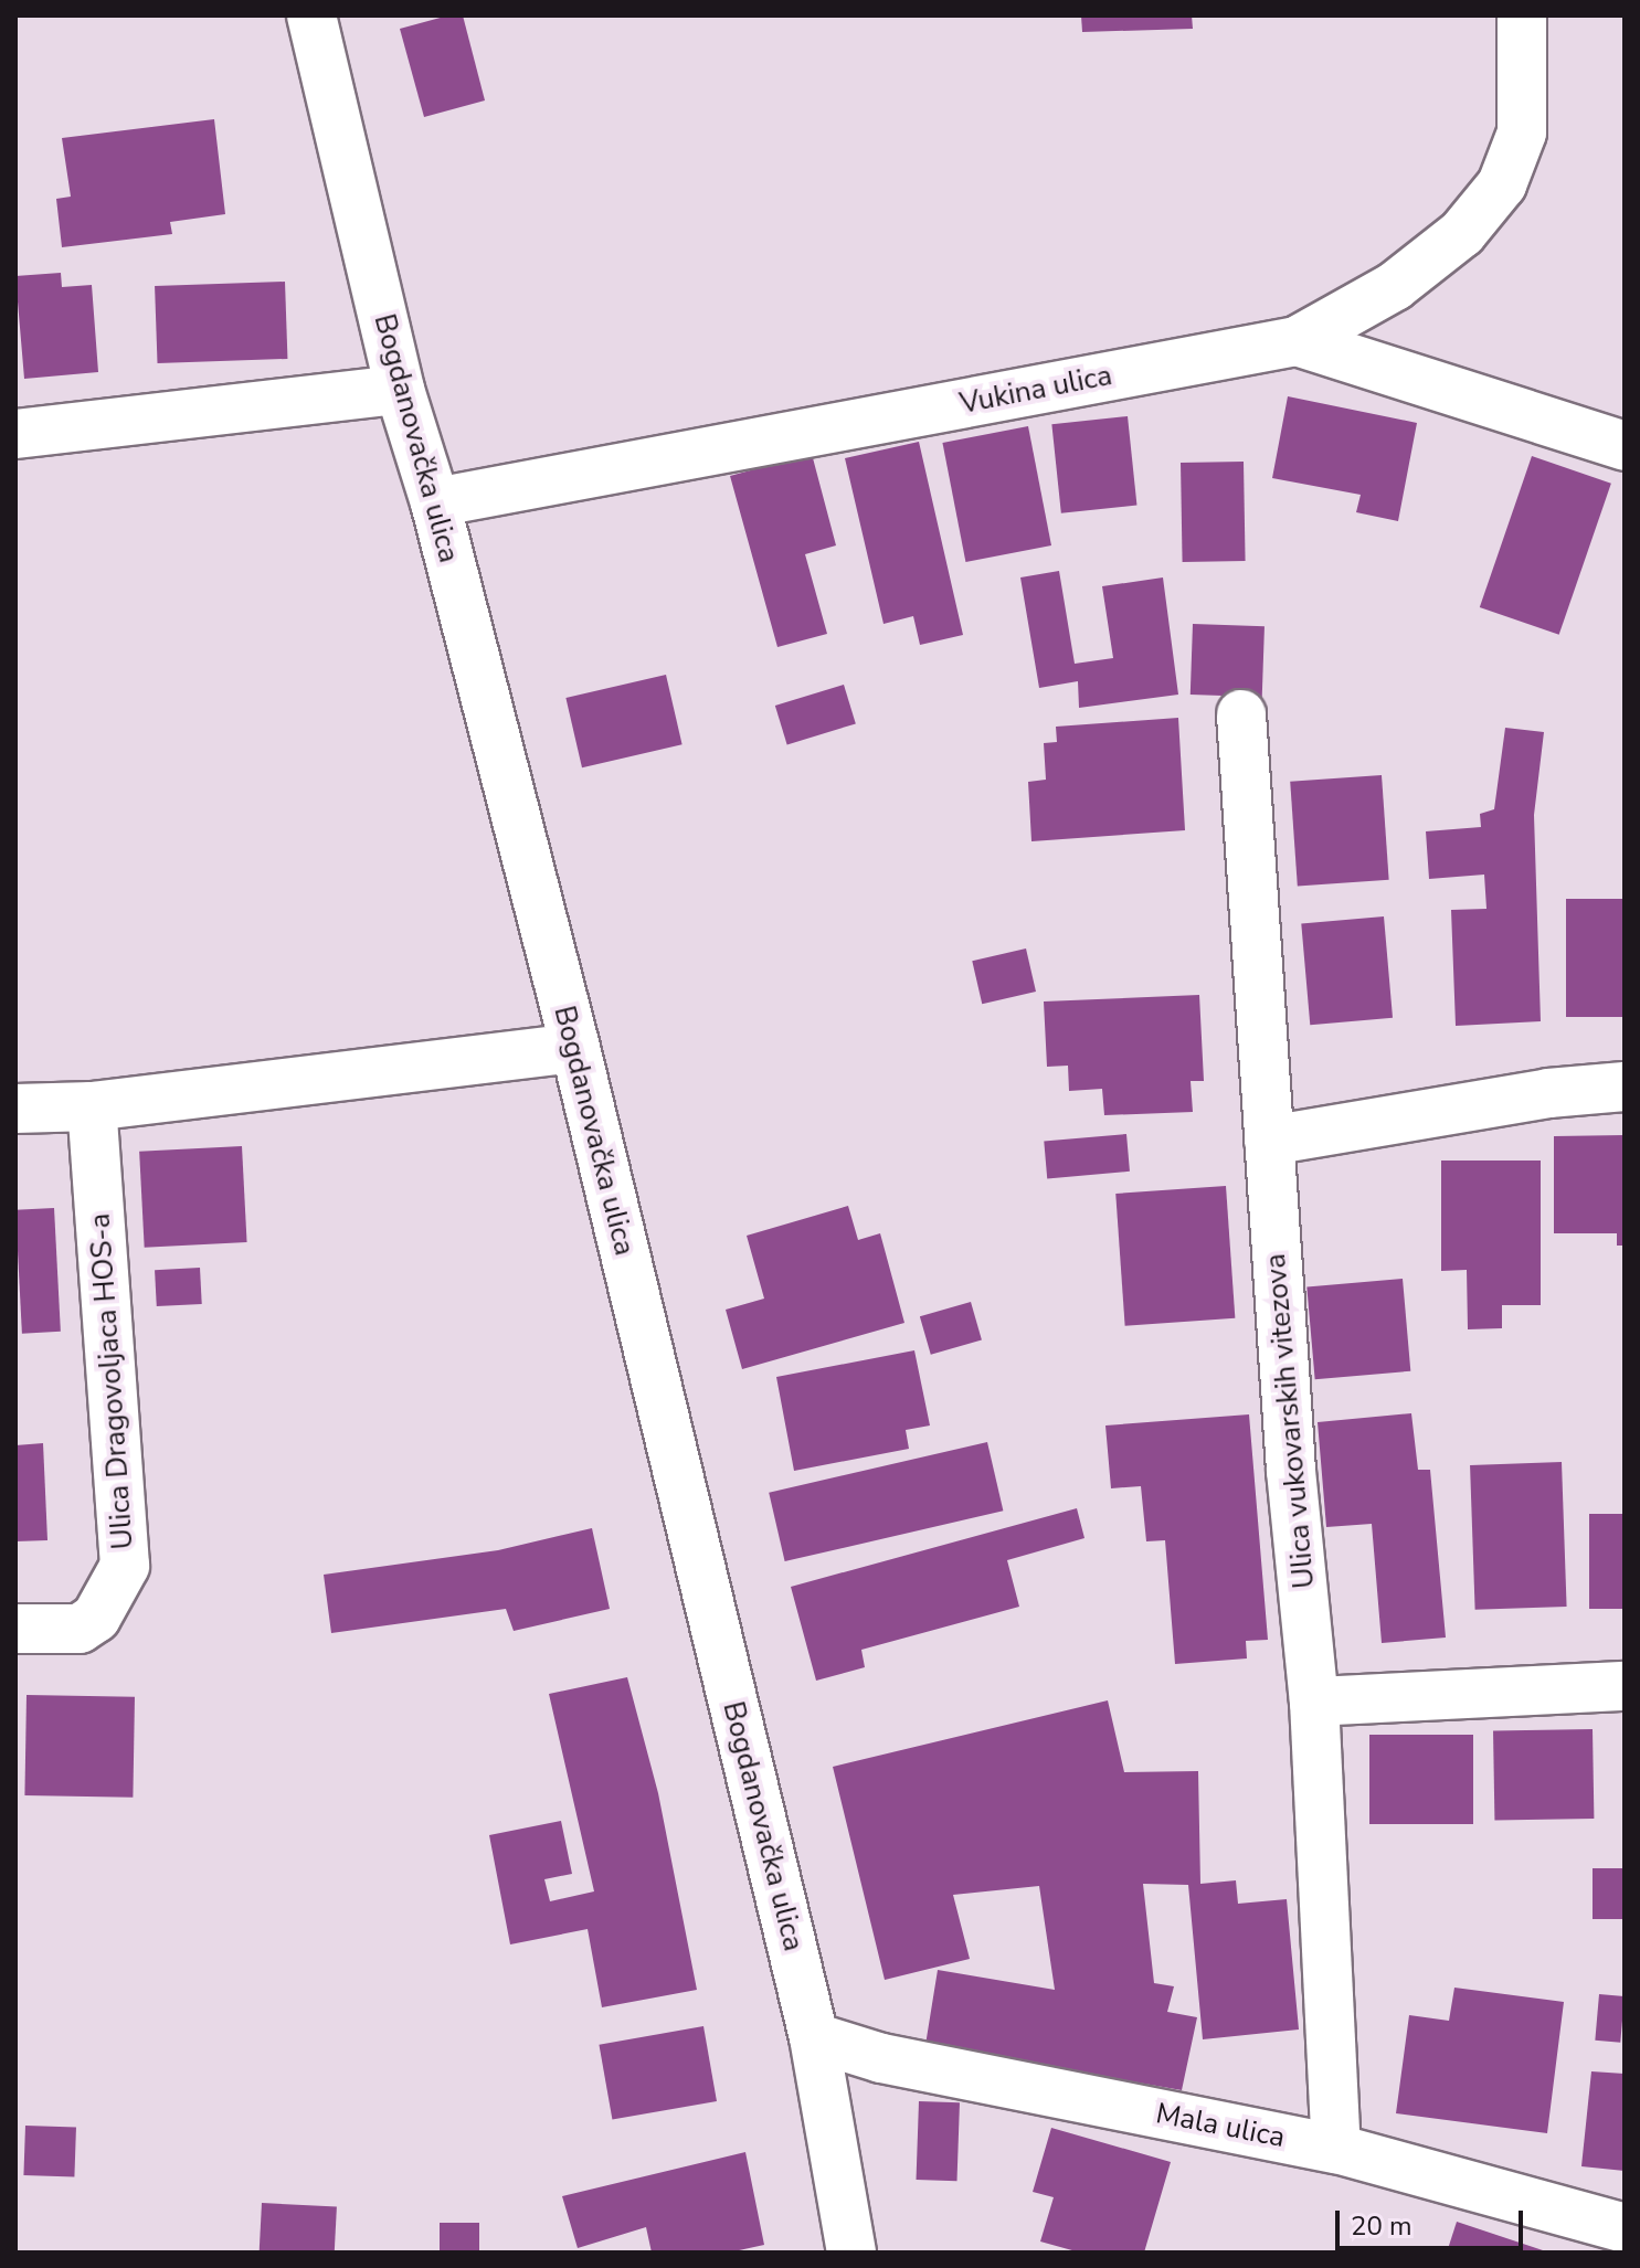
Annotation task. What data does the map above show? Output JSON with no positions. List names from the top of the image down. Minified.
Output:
{"streets":{"street":["Vukina ulica","Bogdanovačka ulica","Ulica Dragovoljaca HOS-a","Ulica vukovarskih vitezova","Mala ulica"]},"crossings":[["Vukina ulica","Bogdanovačka ulica"],["Bogdanovačka ulica","Mala ulica"],["Ulica vukovarskih vitezova","Mala ulica"]],"scale_bar":"20 m"}
